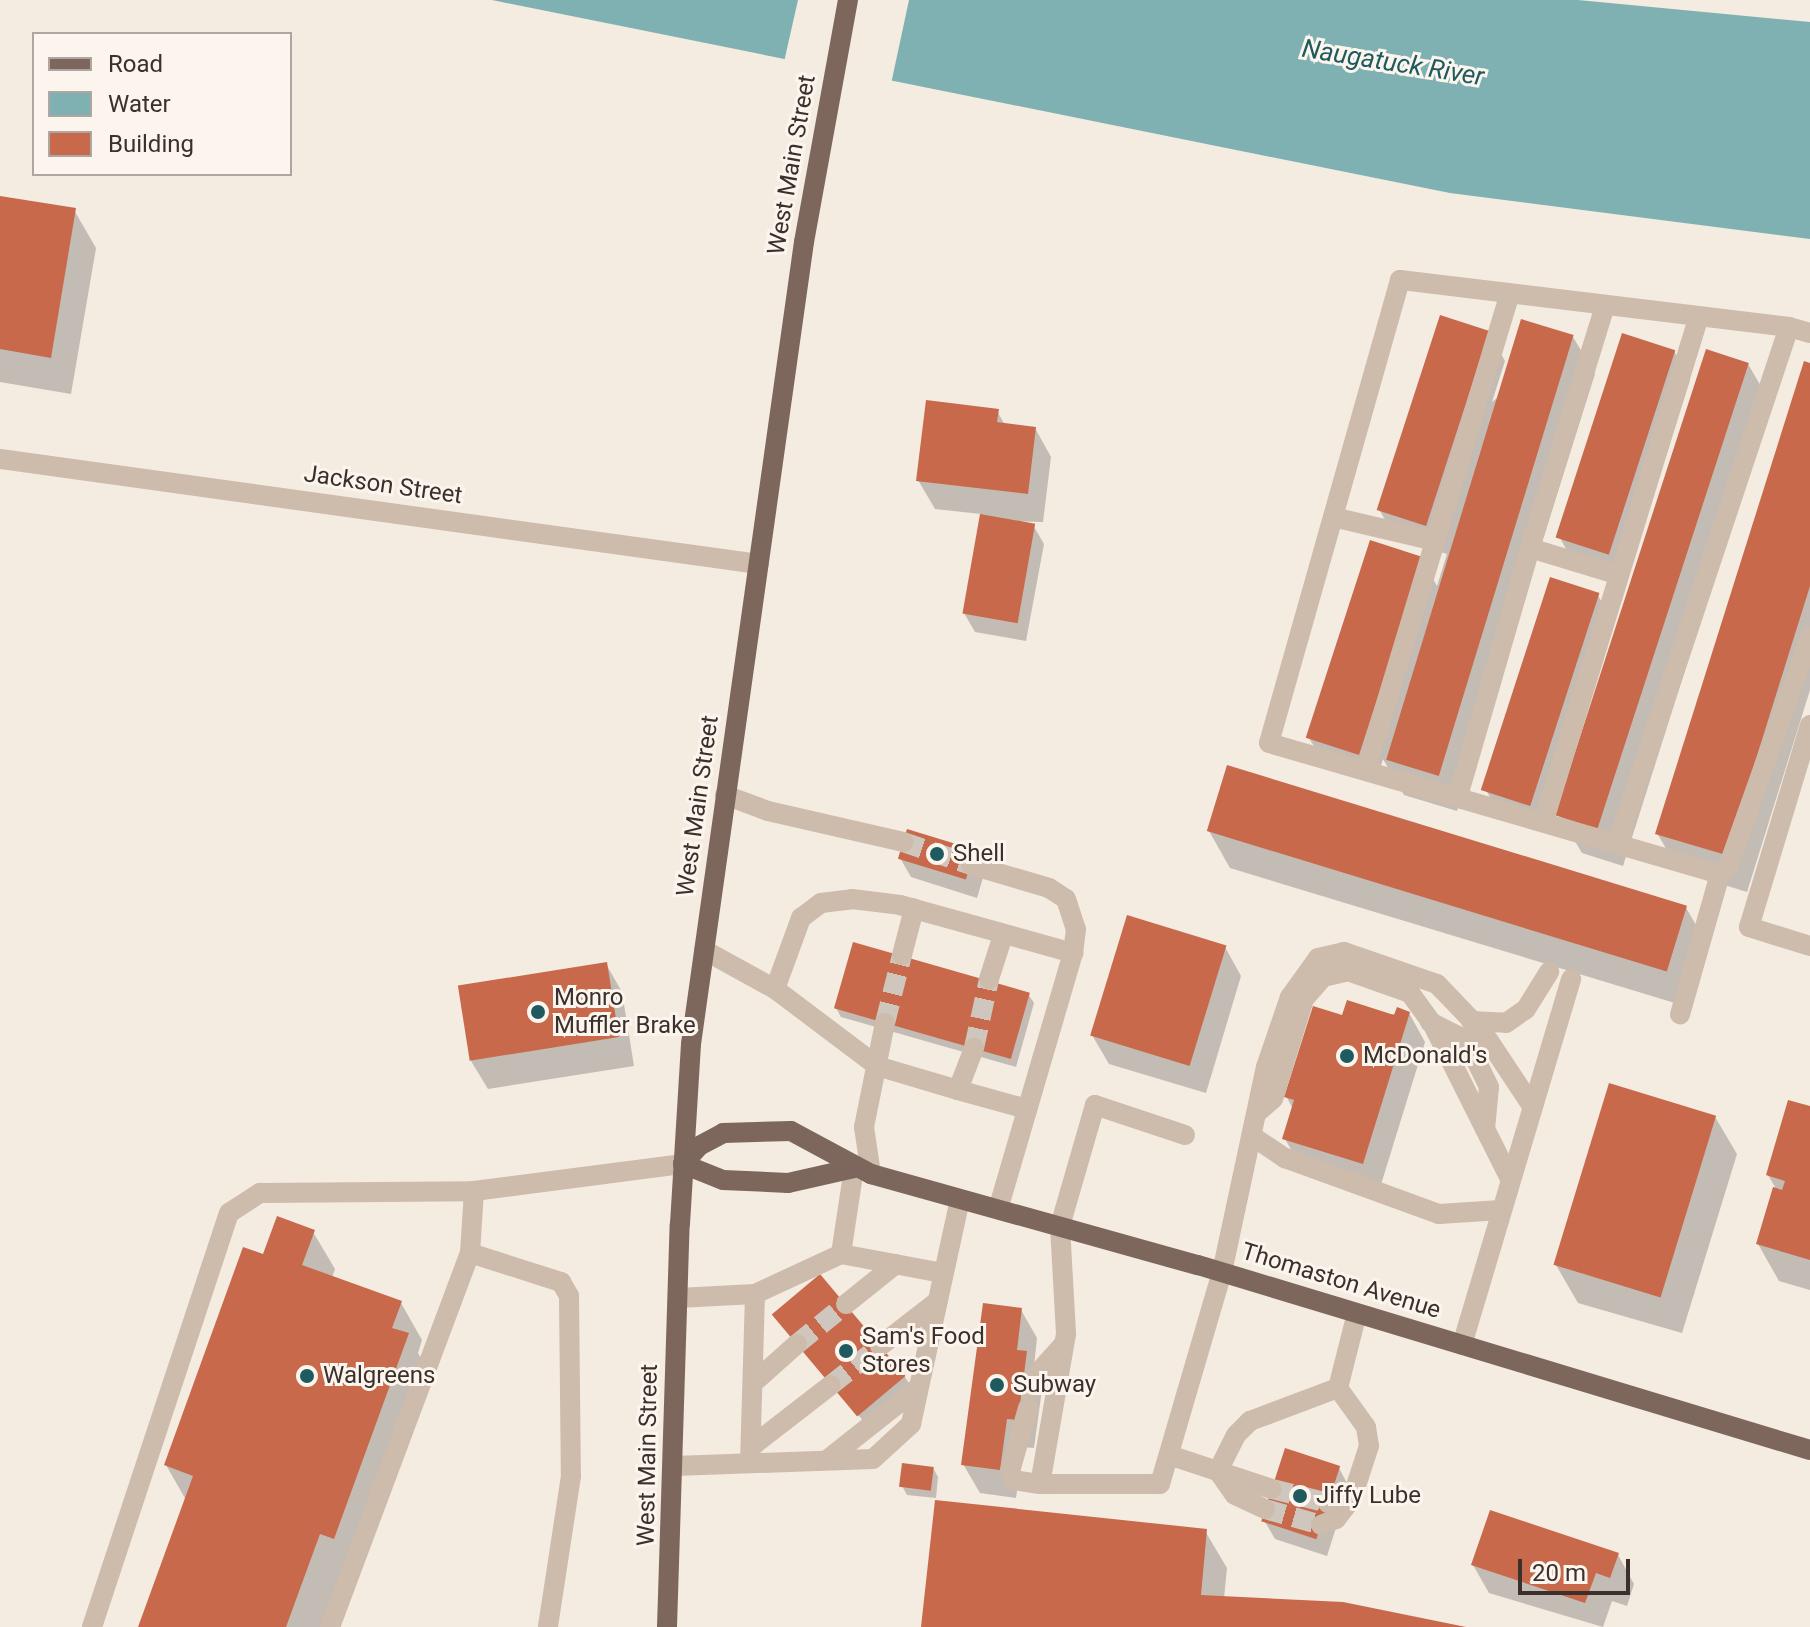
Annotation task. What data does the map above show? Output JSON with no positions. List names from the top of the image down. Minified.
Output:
{"streets":{"main road":["West Main Street","Thomaston Avenue"],"street":["Jackson Street"]},"crossings":[["West Main Street","Jackson Street"],["West Main Street","Thomaston Avenue"]],"water":["Naugatuck River"],"places":["Shell","Monro Muffler Brake","McDonald's","Sam's Food Stores","Walgreens","Subway","Jiffy Lube"],"legend":["Road","Water","Building"],"scale_bar":"20 m"}
